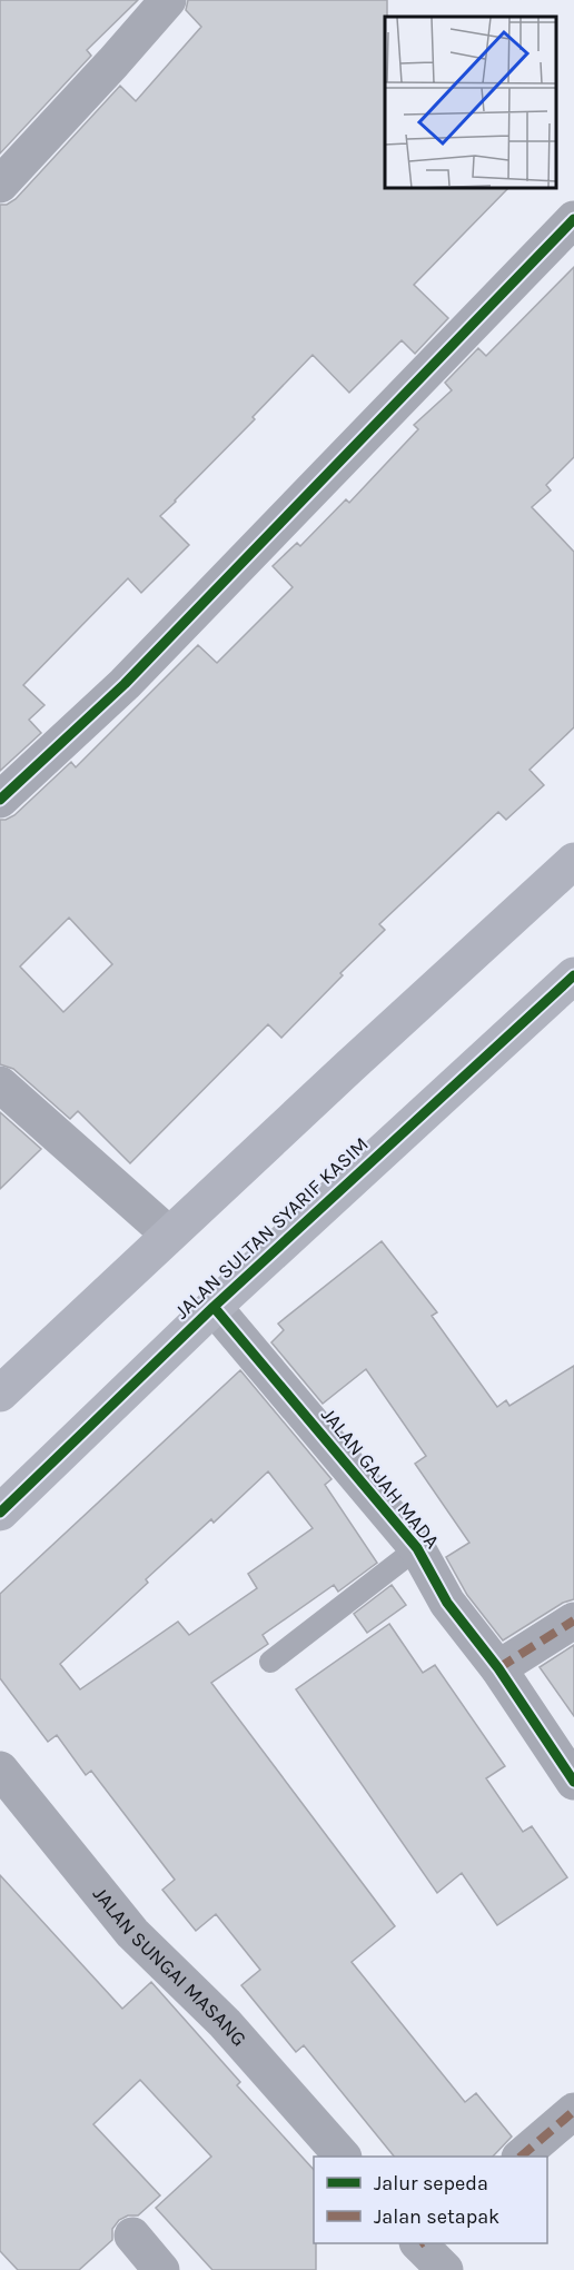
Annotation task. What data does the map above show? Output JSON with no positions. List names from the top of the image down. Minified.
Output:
{"streets":{"street":["JALAN SULTAN SYARIF KASIM","JALAN GAJAH MADA","JALAN SUNGAI MASANG"]},"crossings":[["JALAN SULTAN SYARIF KASIM","JALAN GAJAH MADA"]],"legend":["Jalur sepeda","Jalan setapak"]}
